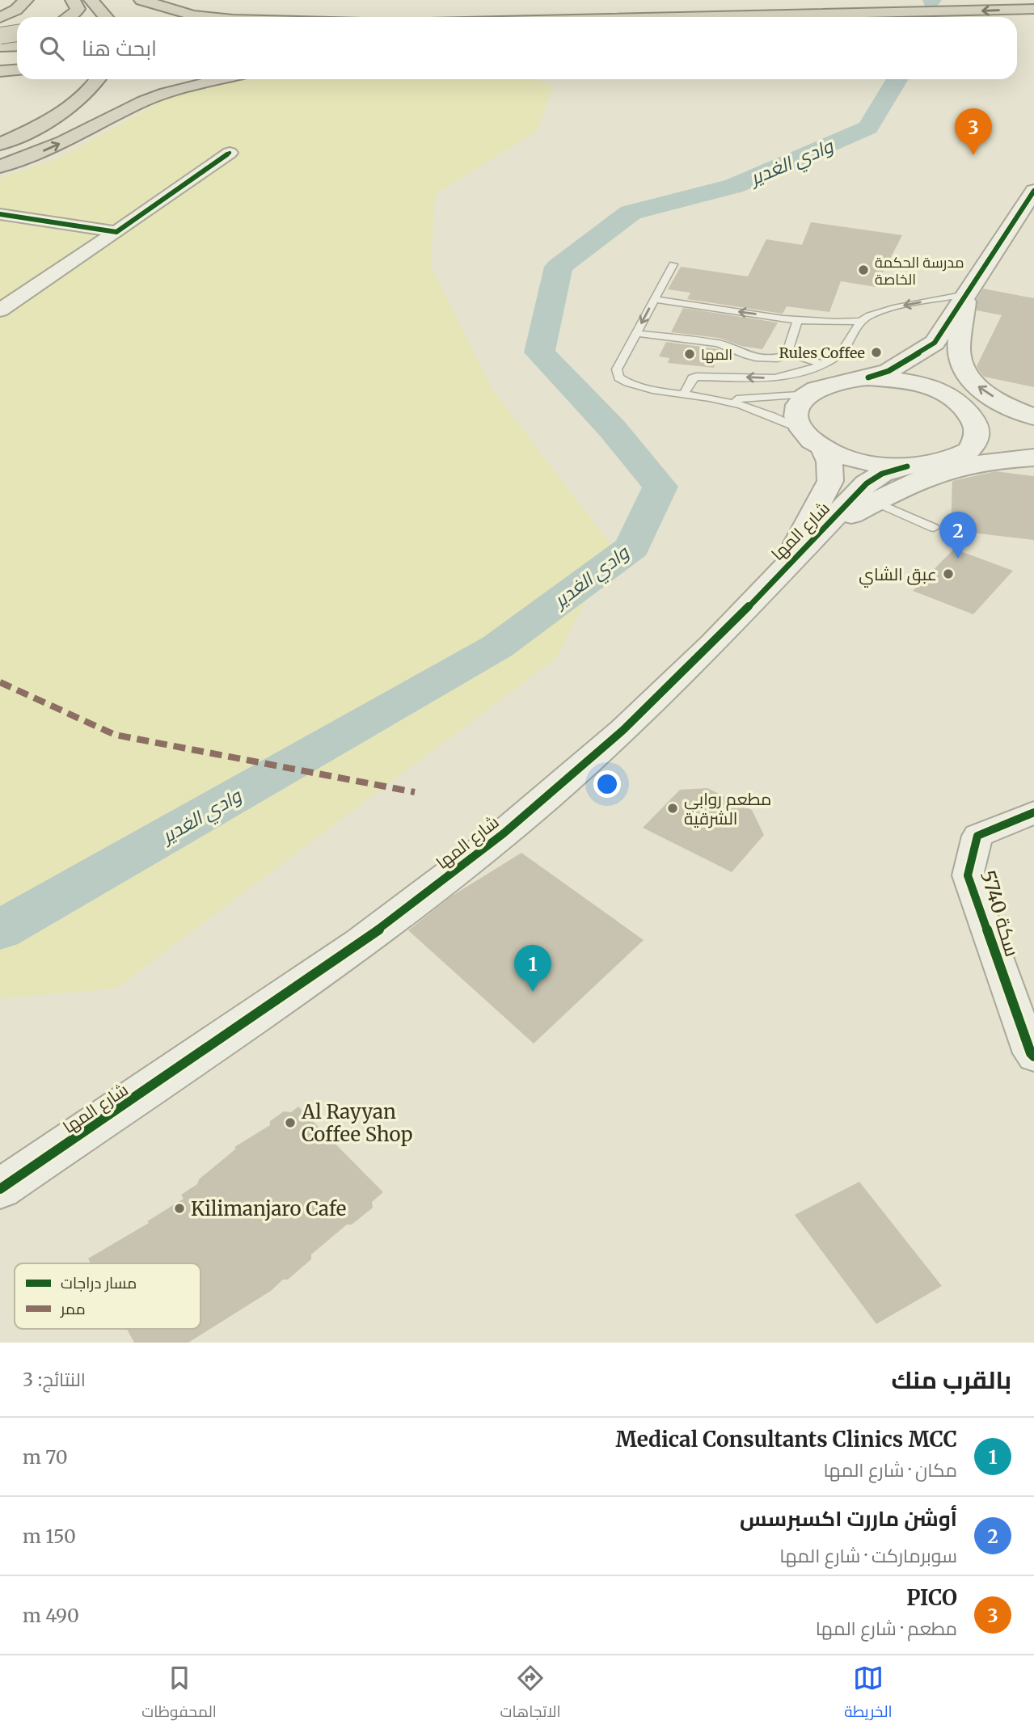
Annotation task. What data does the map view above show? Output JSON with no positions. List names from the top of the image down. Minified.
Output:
{"streets":{"street":["شارع المها","سكة 5740"]},"water":["وادي الغدير"],"places":["مدرسة الحكمة الخاصة","Rules Coffee","المها","عبق الشاي","مطعم روابي الشرقية","Al Rayyan Coffee Shop","Kilimanjaro Cafe"],"legend":["مسار دراجات","ممر"],"page":{"search":"ابحث هنا","pins":["3","2","1"],"heading":["بالقرب منك","النتائج: 3"],"list":[{"mark":"1","name":"Medical Consultants Clinics MCC","note":"مكان · شارع المها","value":"70 m"},{"mark":"2","name":"أوشن ماررت اكسبرسس","note":"سوبرماركت · شارع المها","value":"150 m"},{"mark":"3","name":"PICO","note":"مطعم · شارع المها","value":"490 m"}],"nav":["الخريطة","الاتجاهات","المحفوظات"]}}
